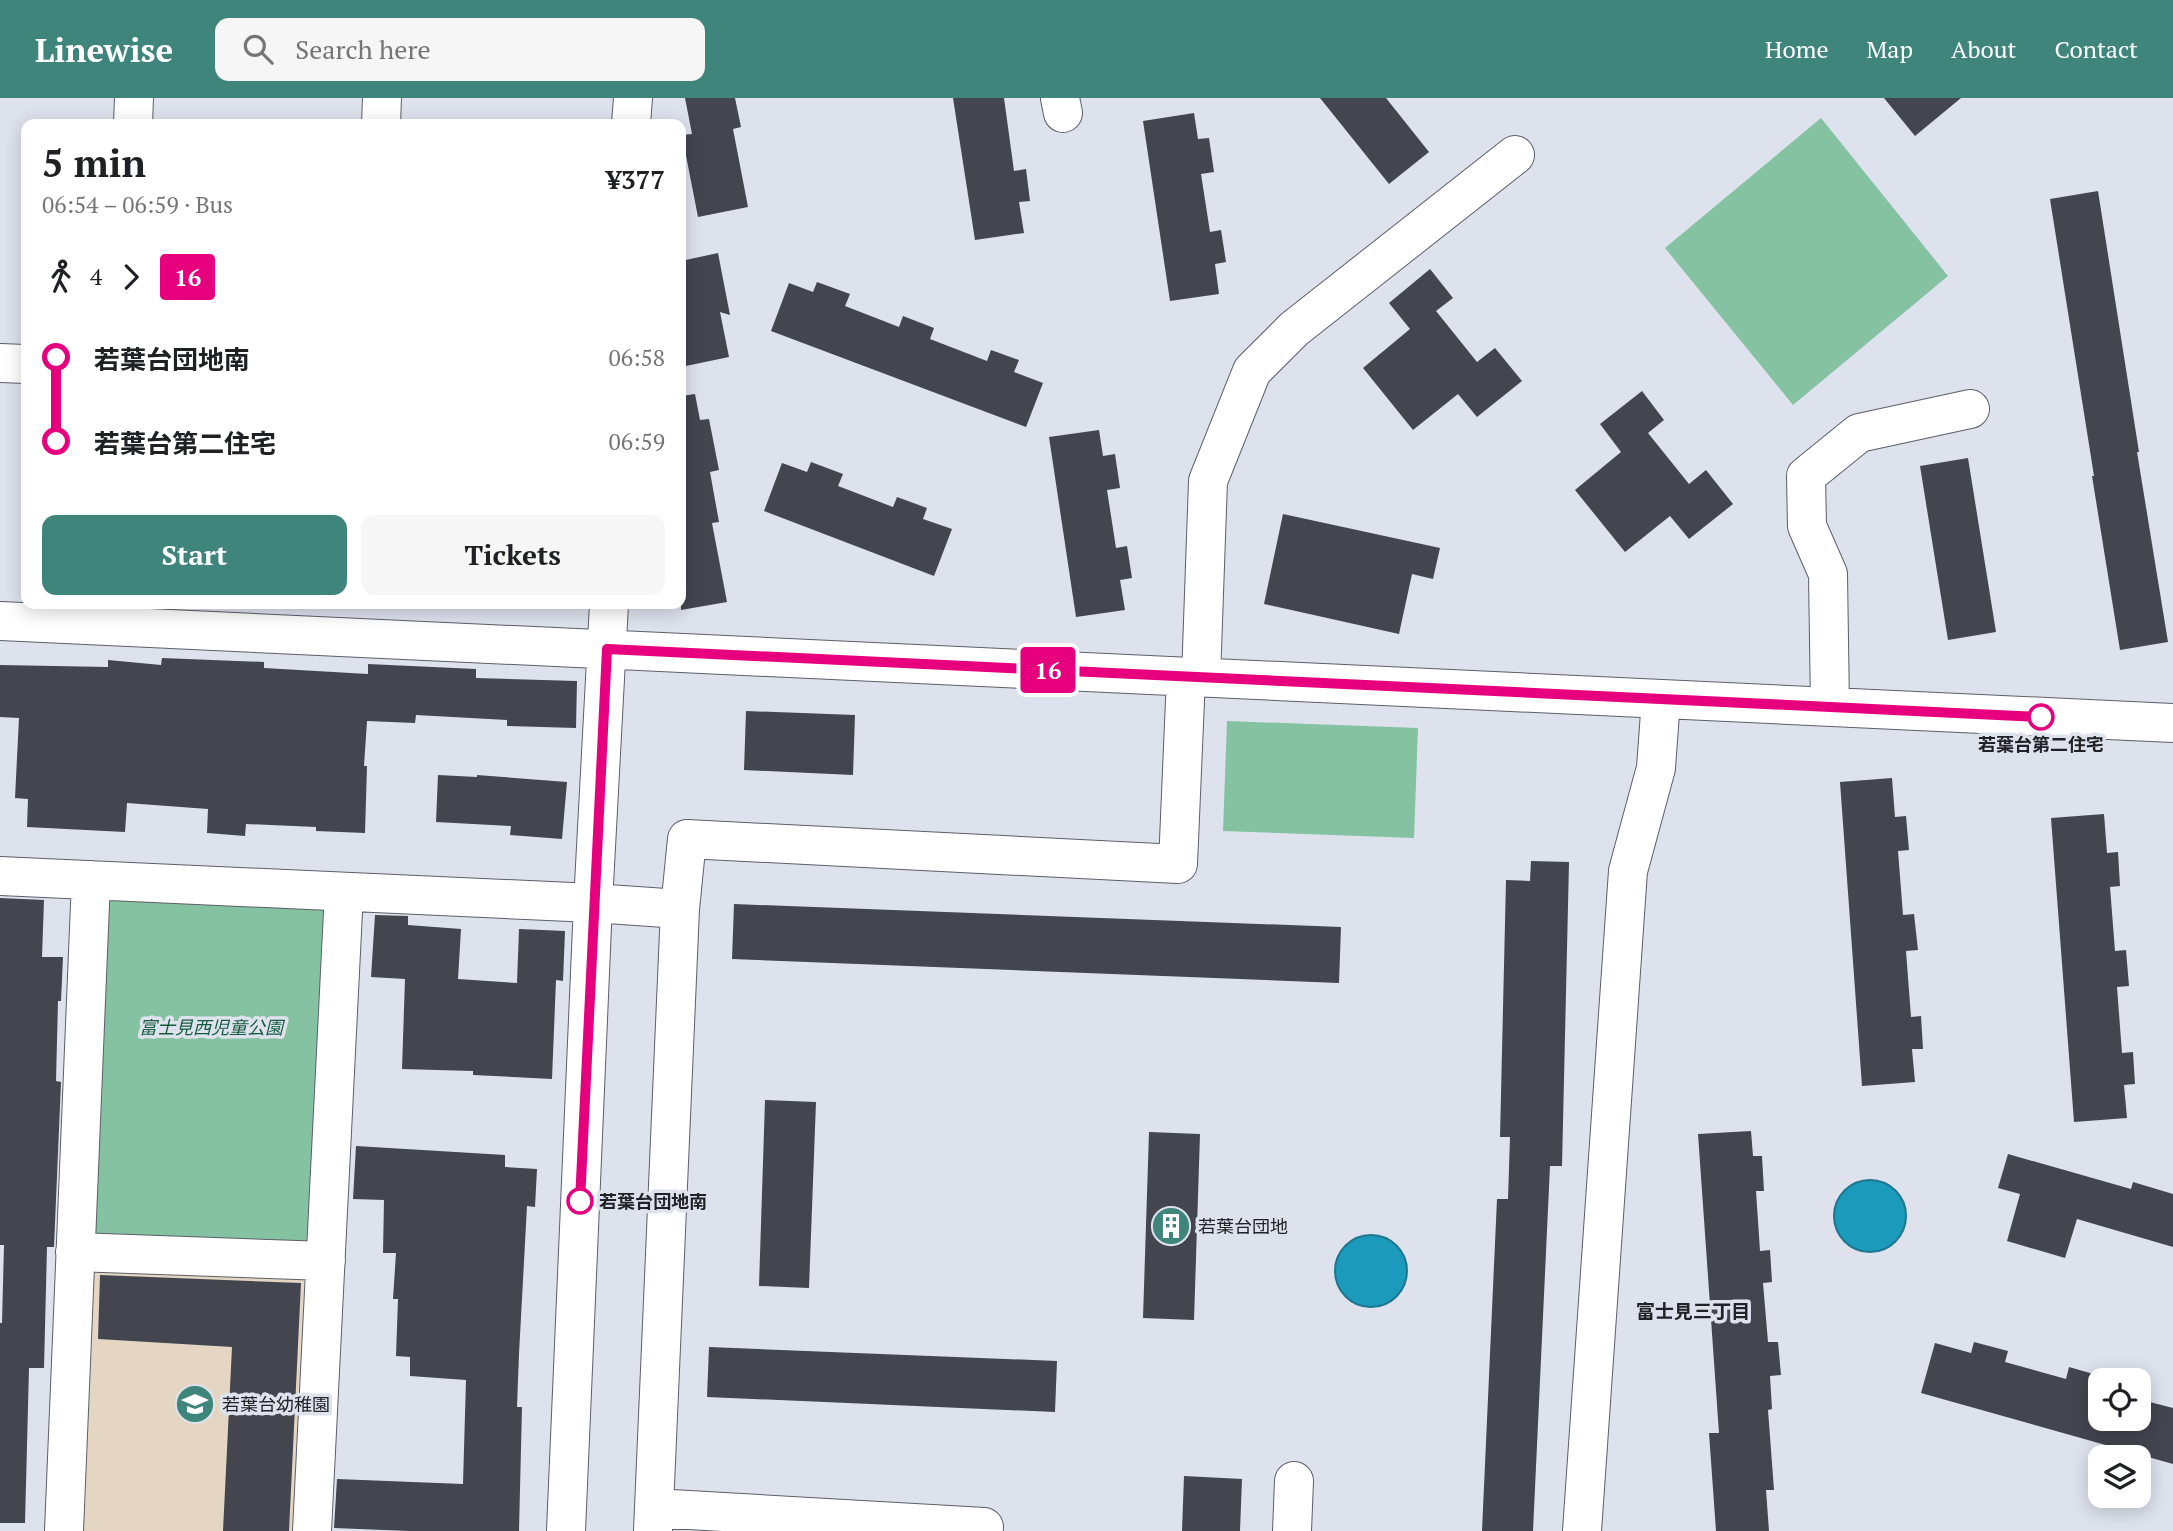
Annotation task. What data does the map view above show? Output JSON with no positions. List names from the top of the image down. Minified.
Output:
{"districts":["富士見三丁目"],"parks":["富士見西児童公園"],"places":{"other":["若葉台第二住宅","若葉台団地南"],"building":["若葉台団地"],"school or university":["若葉台幼稚園"]},"lines":["bus line 16"],"page":{"header":"Linewise","search":"Search here","nav":["Home","Map","About","Contact"],"on_map":"16","heading":["5 min","06:54 – 06:59 · Bus","¥377"],"legs":["4","16"],"list":[{"name":"若葉台団地南","value":"06:58"},{"name":"若葉台第二住宅","value":"06:59"}],"buttons":["Start","Tickets"]}}
